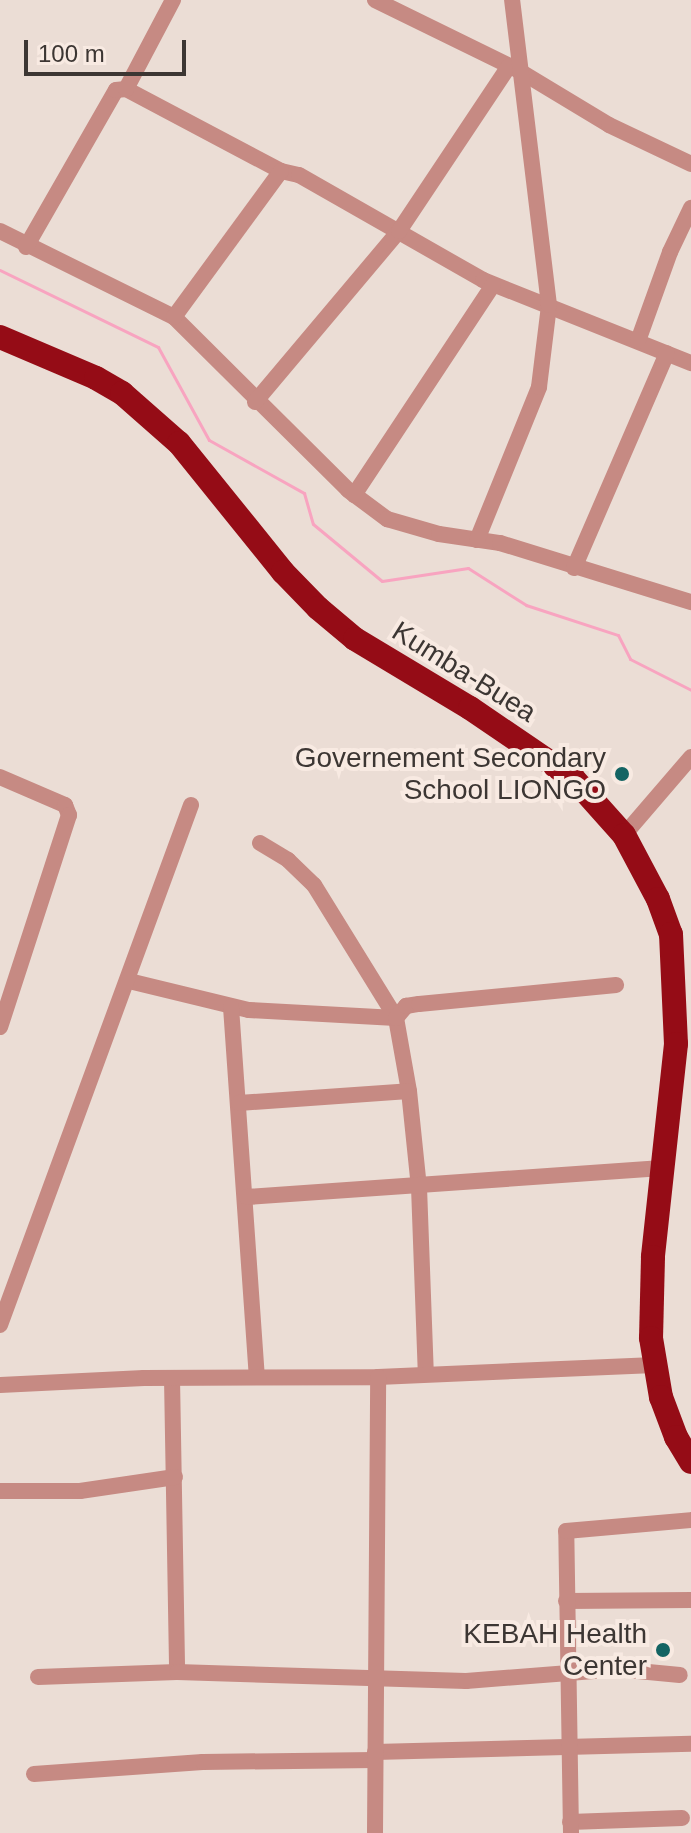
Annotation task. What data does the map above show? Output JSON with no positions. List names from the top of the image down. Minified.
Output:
{"streets":{"highway":["Kumba-Buea"]},"places":["Governement Secondary School LIONGO","KEBAH Health Center"],"scale_bar":"100 m"}
